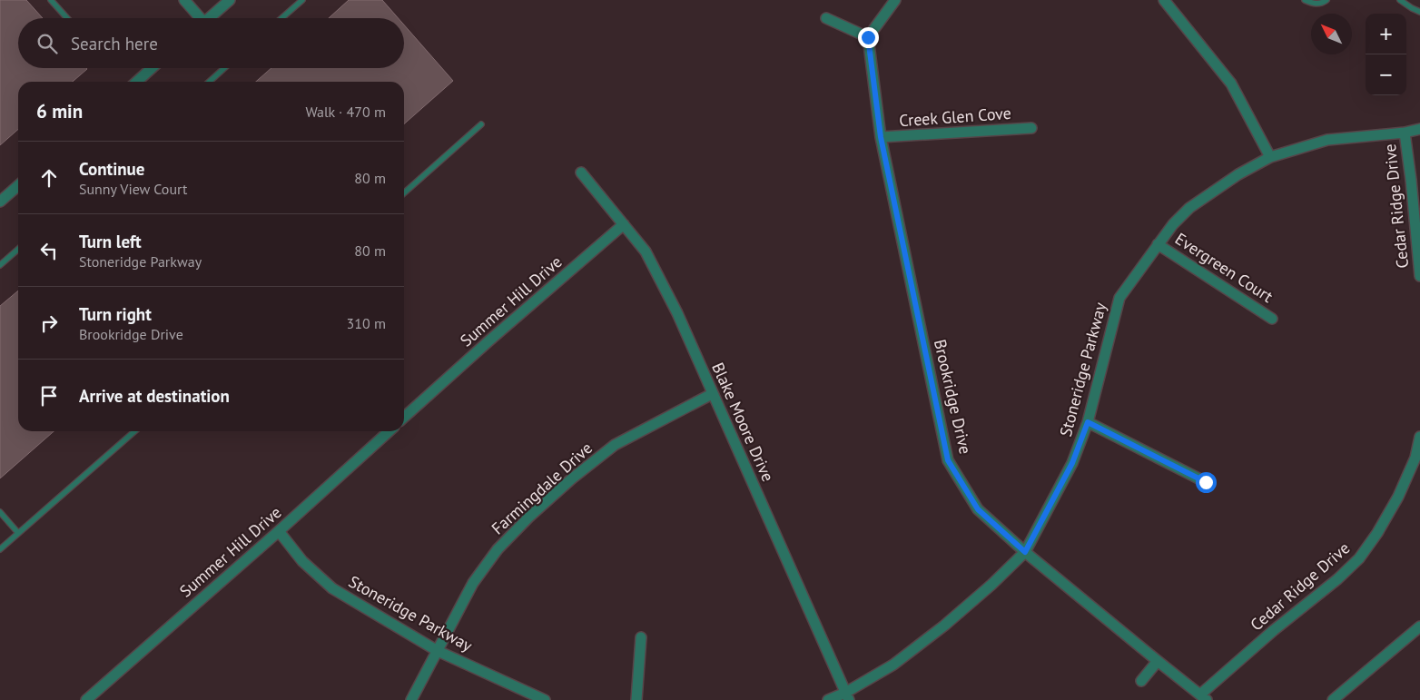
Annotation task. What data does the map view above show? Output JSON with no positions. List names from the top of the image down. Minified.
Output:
{"streets":{"street":["Creek Glen Cove","Cedar Ridge Drive","Evergreen Court","Summer Hill Drive","Stoneridge Parkway","Brookridge Drive","Blake Moore Drive","Farmingdale Drive"]},"crossings":[["Creek Glen Cove","Brookridge Drive"],["Cedar Ridge Drive","Stoneridge Parkway"],["Cedar Ridge Drive","Brookridge Drive"],["Evergreen Court","Stoneridge Parkway"],["Summer Hill Drive","Stoneridge Parkway"],["Summer Hill Drive","Blake Moore Drive"],["Stoneridge Parkway","Brookridge Drive"],["Stoneridge Parkway","Blake Moore Drive"],["Stoneridge Parkway","Farmingdale Drive"],["Blake Moore Drive","Farmingdale Drive"]],"north":"top left","page":{"map_buttons":["+","−"],"search":"Search here","heading":["6 min","Walk · 470 m"],"list":[["Continue","Sunny View Court","80 m"],["Turn left","Stoneridge Parkway","80 m"],["Turn right","Brookridge Drive","310 m"],"Arrive at destination"]}}
